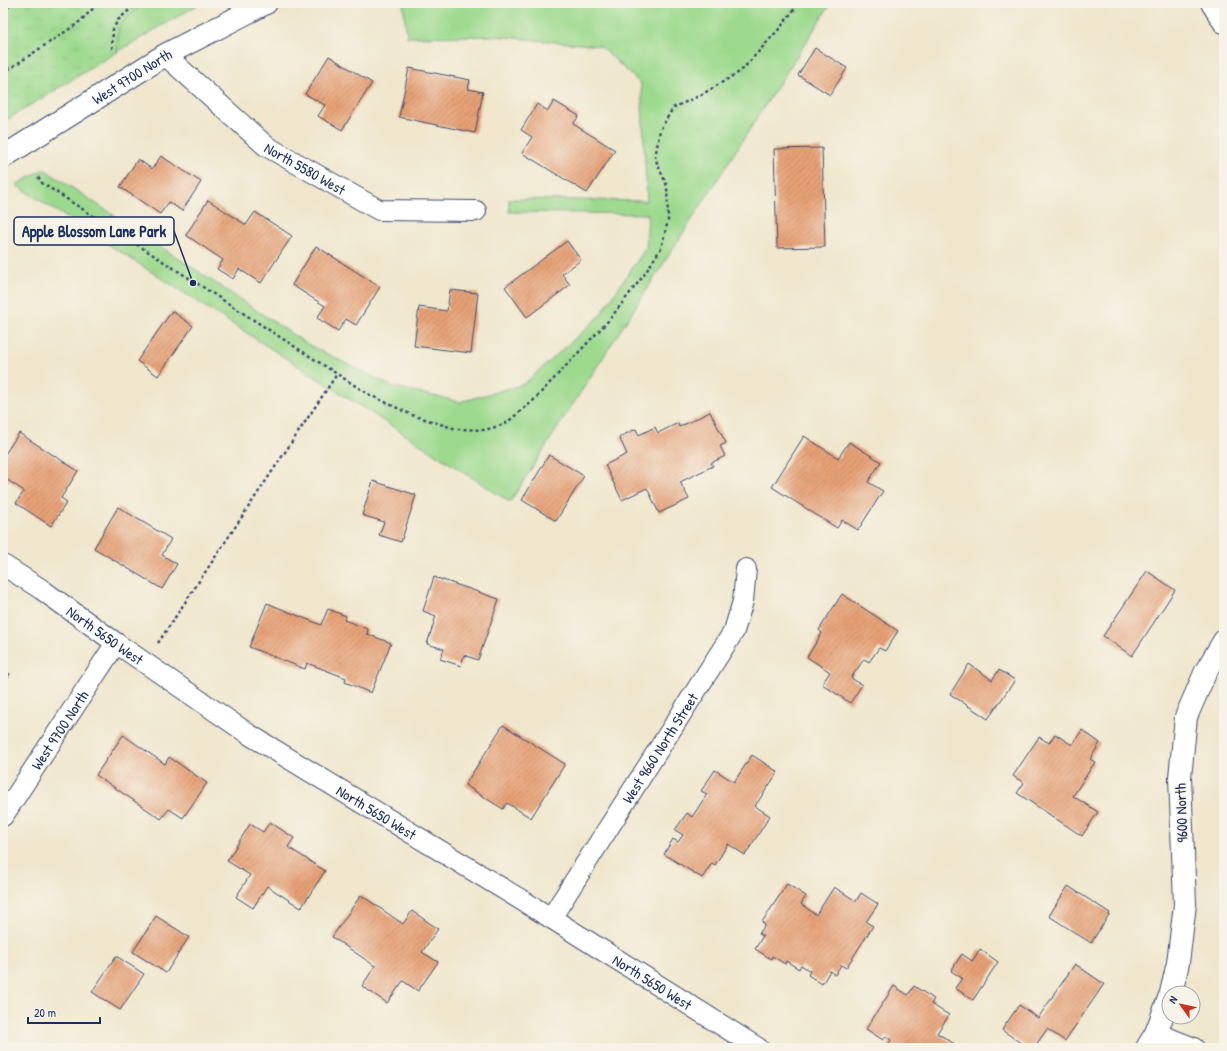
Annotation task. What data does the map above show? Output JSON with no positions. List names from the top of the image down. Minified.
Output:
{"streets":{"street":["West 9700 North","North 5580 West","North 5650 West","West 9660 North Street","9600 North"]},"crossings":[["West 9700 North","North 5580 West"],["West 9700 North","North 5650 West"],["North 5650 West","West 9660 North Street"]],"places":["Apple Blossom Lane Park"],"scale_bar":"20 m","north":"top left"}
